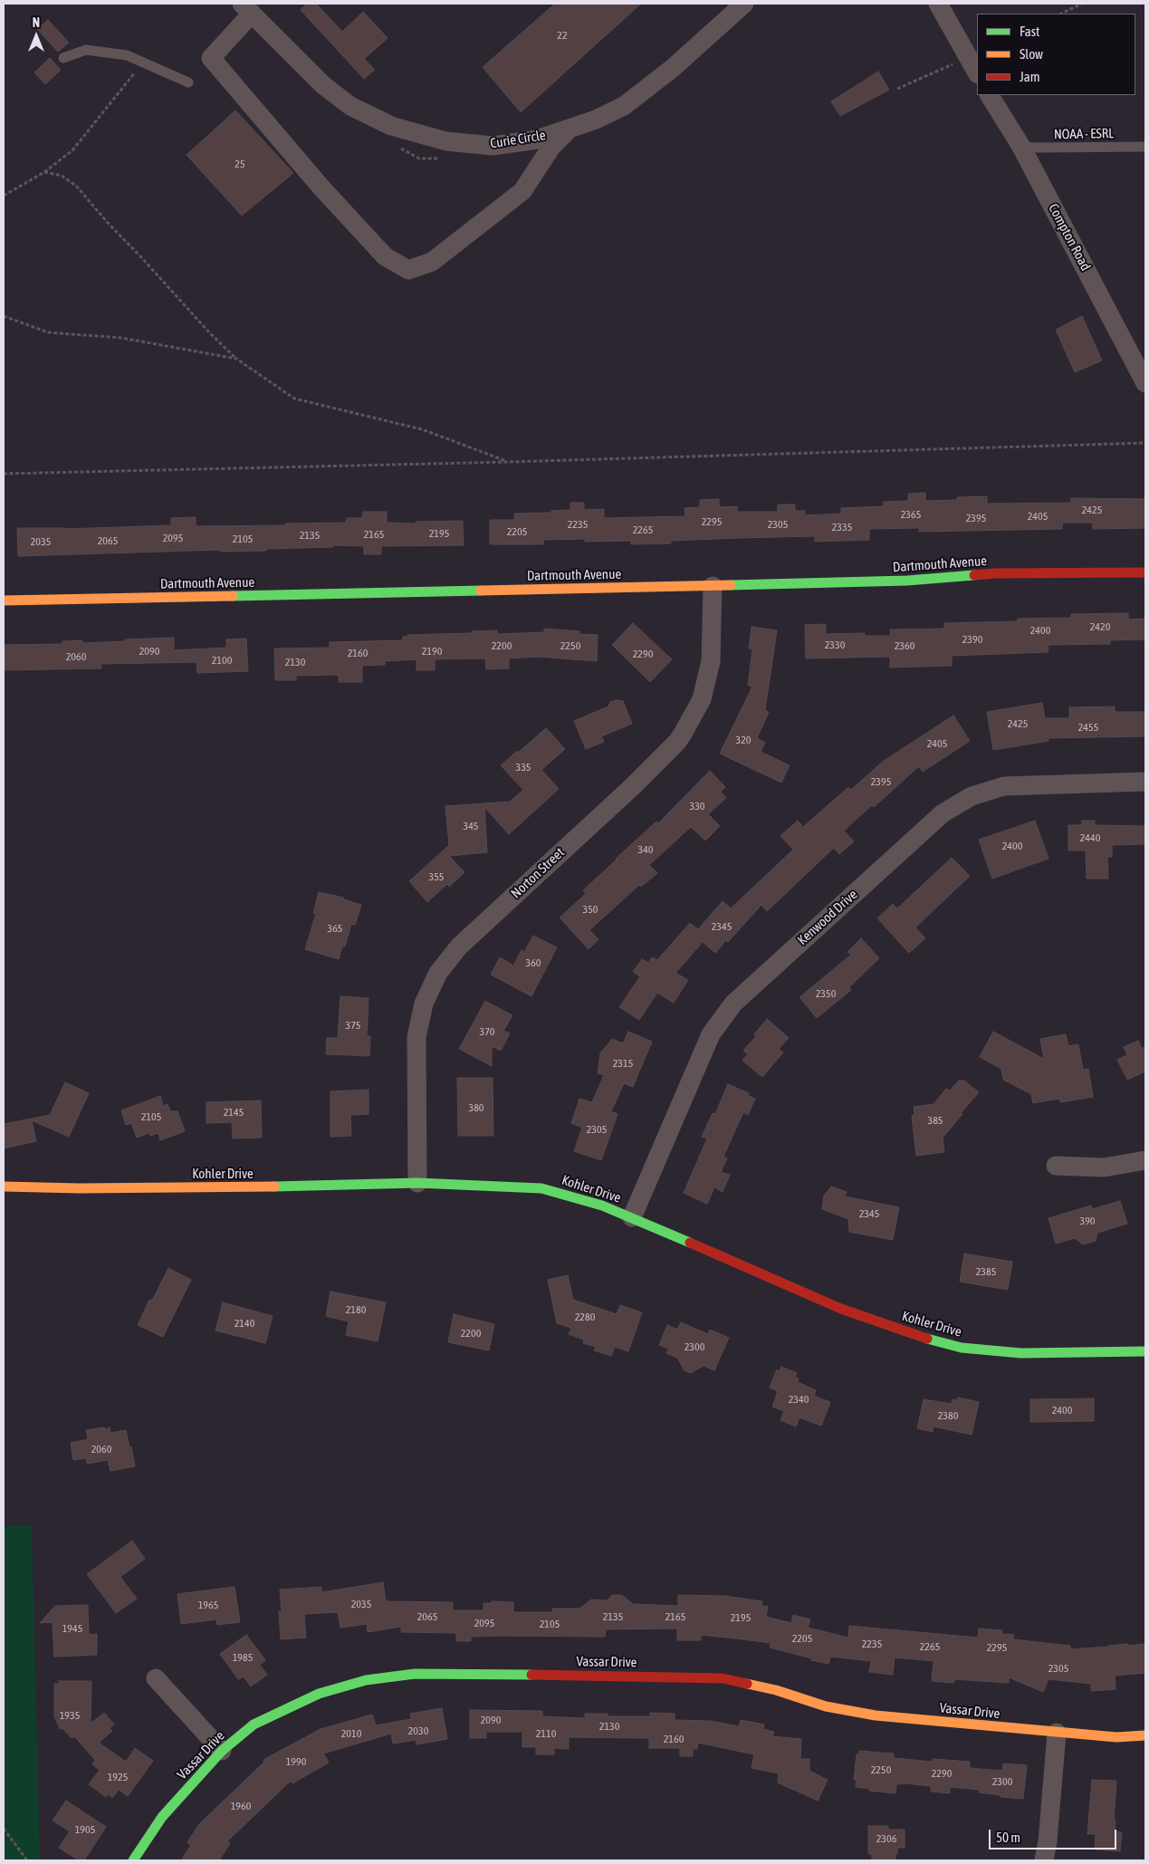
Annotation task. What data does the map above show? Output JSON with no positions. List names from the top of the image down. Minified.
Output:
{"streets":{"street":["Curie Circle","Compton Road","Dartmouth Avenue","Norton Street","Kenwood Drive","Kohler Drive","Vassar Drive"],"lane":["NOAA - ESRL"]},"crossings":[["NOAA - ESRL","Compton Road"],["Dartmouth Avenue","Norton Street"],["Norton Street","Kohler Drive"],["Kenwood Drive","Kohler Drive"]],"house_numbers":["22","25","2425","2365","2405","2395","2295","2235","2305","2335","2265","2205","2195","2165","2135","2095","2105","2065","2035","2420","2400","2390","2330","2200","2250","2360","2090","2190","2160","2290","2060","2100","2130","2425","2455","320","2405","335","2395","330","345","2440","2400","340","355","350","2345","365","360","2350","375","370","2315","380","2145","2105","385","2305","2345","390","2385","2180","2280","2140","2200","2300","2340","2400","2380","2060","2035","1965","2065","2135","2165","2195","2095","2105","1945","2205","2235","2265","2295","1985","2305","1935","2090","2130","2030","2010","2110","2160","1990","2250","2290","1925","2300","1960","1905","2306"],"legend":["Fast","Slow","Jam"],"scale_bar":"50 m","north":"top"}
